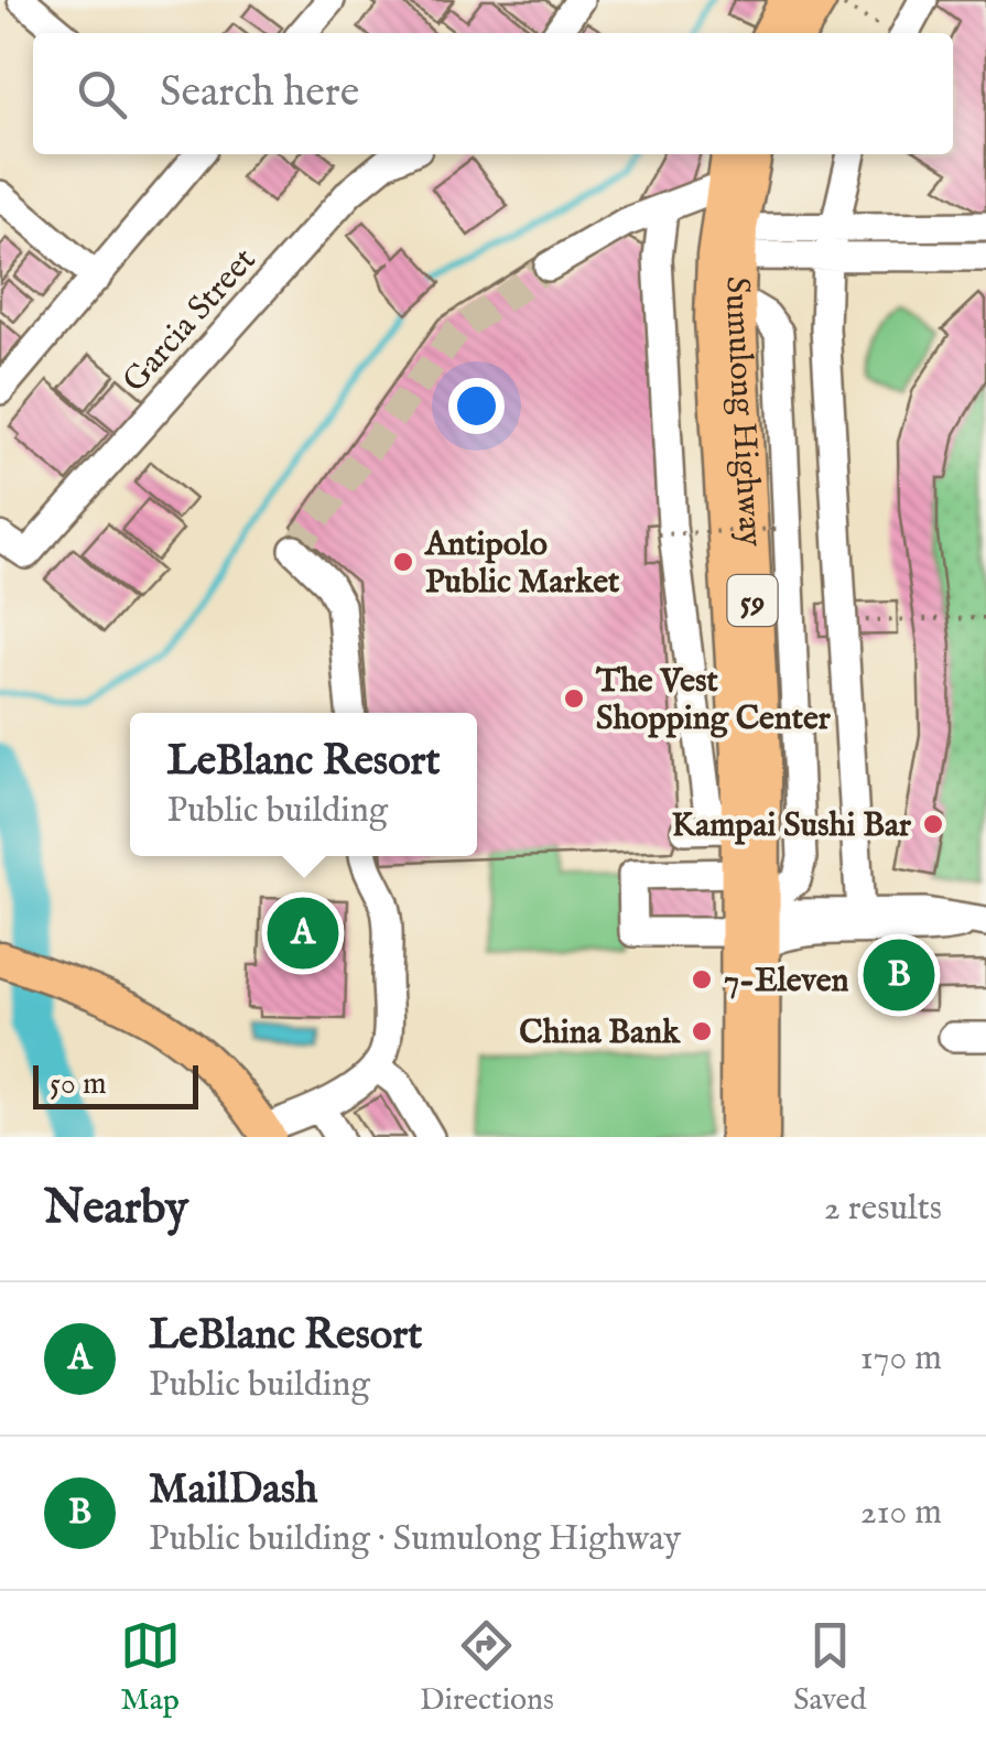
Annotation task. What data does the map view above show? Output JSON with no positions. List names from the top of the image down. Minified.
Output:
{"streets":{"main road":["Sumulong Highway","59"],"street":["Garcia Street"]},"places":["Antipolo Public Market","The Vest Shopping Center","Kampai Sushi Bar","7-Eleven","China Bank"],"scale_bar":"50 m","page":{"search":"Search here","popup":["LeBlanc Resort","Public building"],"pins":["A","B"],"scale":"50 m","heading":["Nearby","2 results"],"list":[{"mark":"A","name":"LeBlanc Resort","note":"Public building","value":"170 m"},{"mark":"B","name":"MailDash","note":"Public building · Sumulong Highway","value":"210 m"}],"nav":["Map","Directions","Saved"]}}
